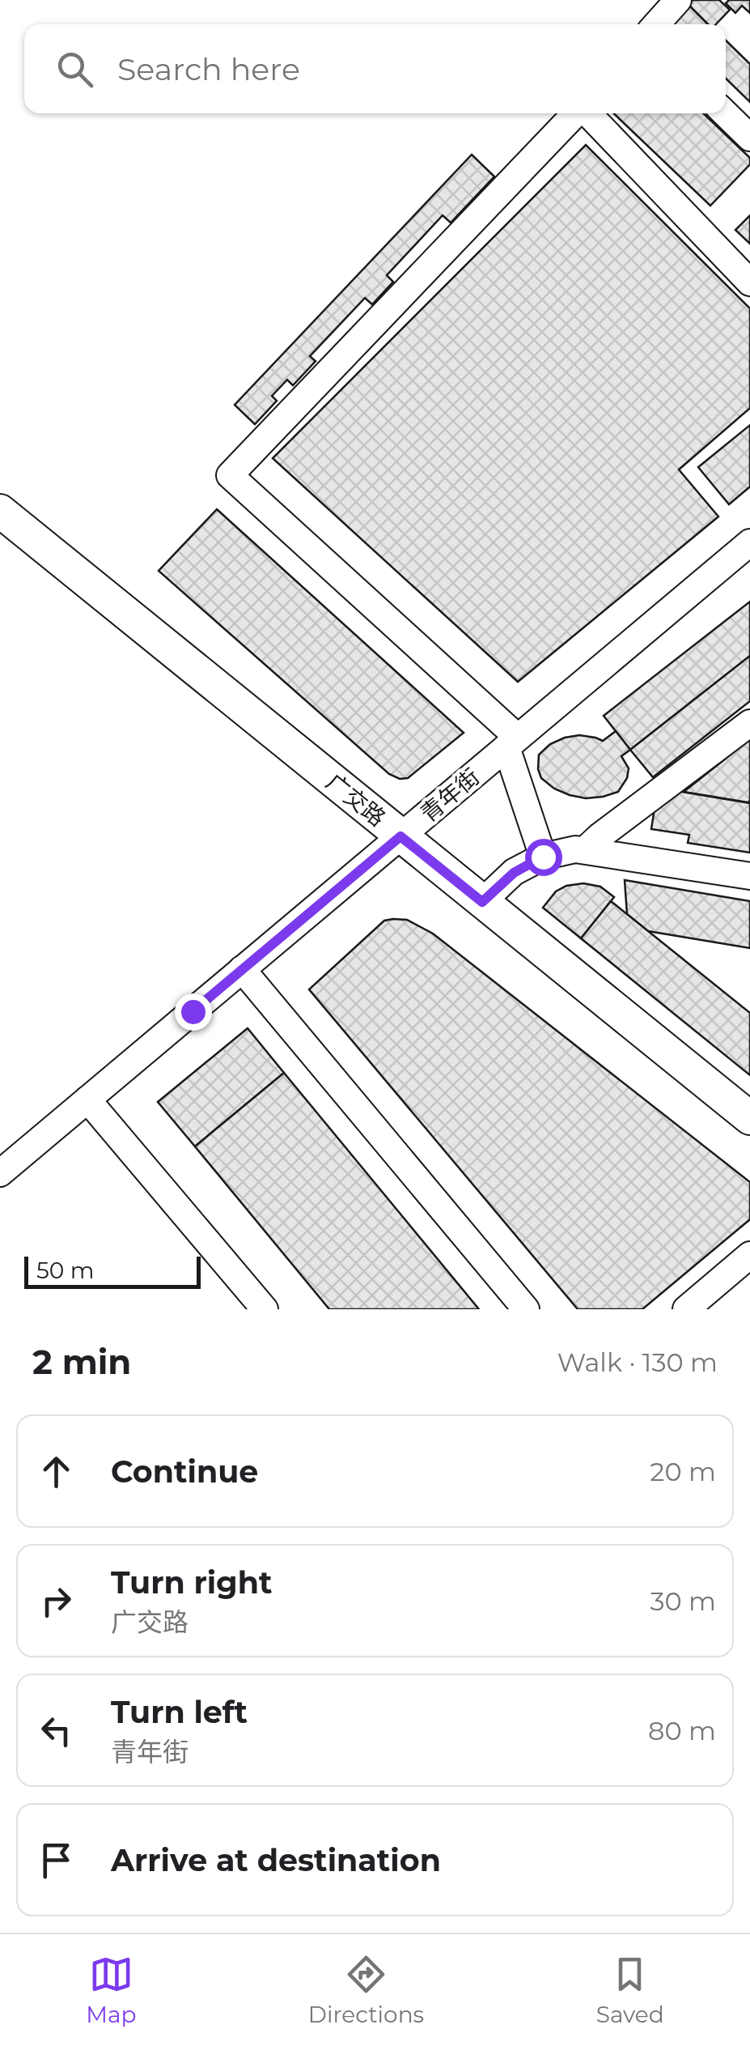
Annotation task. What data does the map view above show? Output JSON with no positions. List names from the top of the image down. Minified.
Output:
{"streets":{"main road":["广交路"],"street":["青年街"]},"crossings":[["青年街","广交路"]],"scale_bar":"50 m","page":{"search":"Search here","scale":"50 m","heading":["2 min","Walk · 130 m"],"list":[["Continue","20 m"],["Turn right","广交路","30 m"],["Turn left","青年街","80 m"],"Arrive at destination"],"nav":["Map","Directions","Saved"]}}
